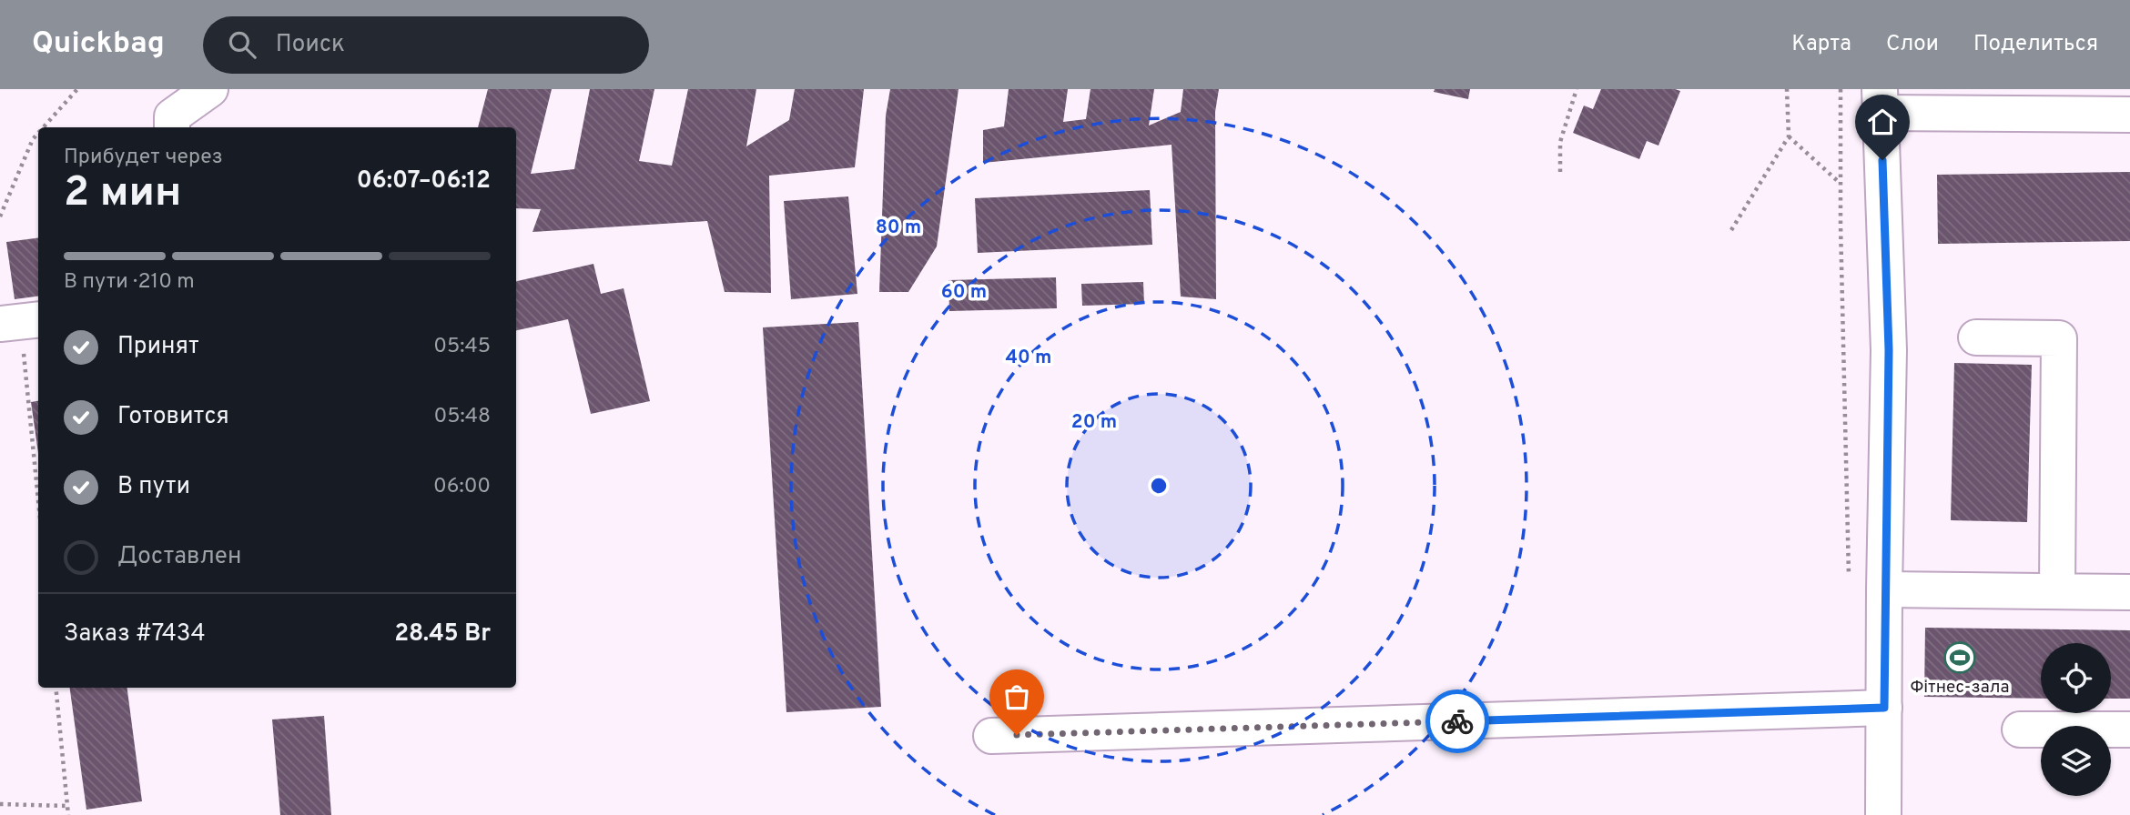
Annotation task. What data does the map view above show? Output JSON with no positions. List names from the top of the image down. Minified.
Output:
{"places":{"sports":["Фітнес-зала"]},"page":{"header":"Quickbag","search":"Поиск","nav":["Карта","Слои","Поделиться"],"heading":["2 мин","Прибудет через","06:07–06:12"],"panel":["Заказ #7434","28.45 Br"],"bar":"В пути · 210 m","list":[["Принят","05:45"],["Готовится","05:48"],["В пути","06:00"],"Доставлен"]},"rings":["80 m","60 m","40 m","20 m"]}
